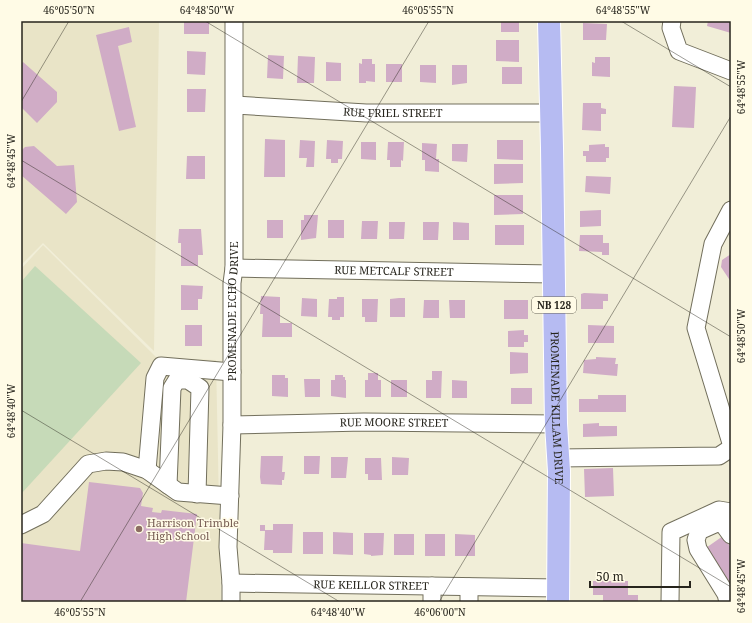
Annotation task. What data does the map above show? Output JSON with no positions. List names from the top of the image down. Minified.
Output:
{"streets":{"main road":["NB 128","PROMENADE KILLAM DRIVE"],"street":["RUE FRIEL STREET","RUE METCALF STREET","PROMENADE ECHO DRIVE","RUE MOORE STREET","RUE KEILLOR STREET"]},"crossings":[["RUE FRIEL STREET","PROMENADE ECHO DRIVE"],["RUE FRIEL STREET","PROMENADE KILLAM DRIVE"],["RUE METCALF STREET","PROMENADE ECHO DRIVE"],["RUE METCALF STREET","PROMENADE KILLAM DRIVE"],["PROMENADE ECHO DRIVE","RUE MOORE STREET"],["PROMENADE ECHO DRIVE","RUE KEILLOR STREET"],["PROMENADE KILLAM DRIVE","RUE MOORE STREET"],["PROMENADE KILLAM DRIVE","RUE KEILLOR STREET"]],"places":["Harrison Trimble High School"],"scale_bar":"50 m","coordinates":["46°05'50\"N","64°48'50\"W","46°05'55\"N","64°48'55\"W","64°48'45\"W","64°48'40\"W","46°06'00\"N"]}
